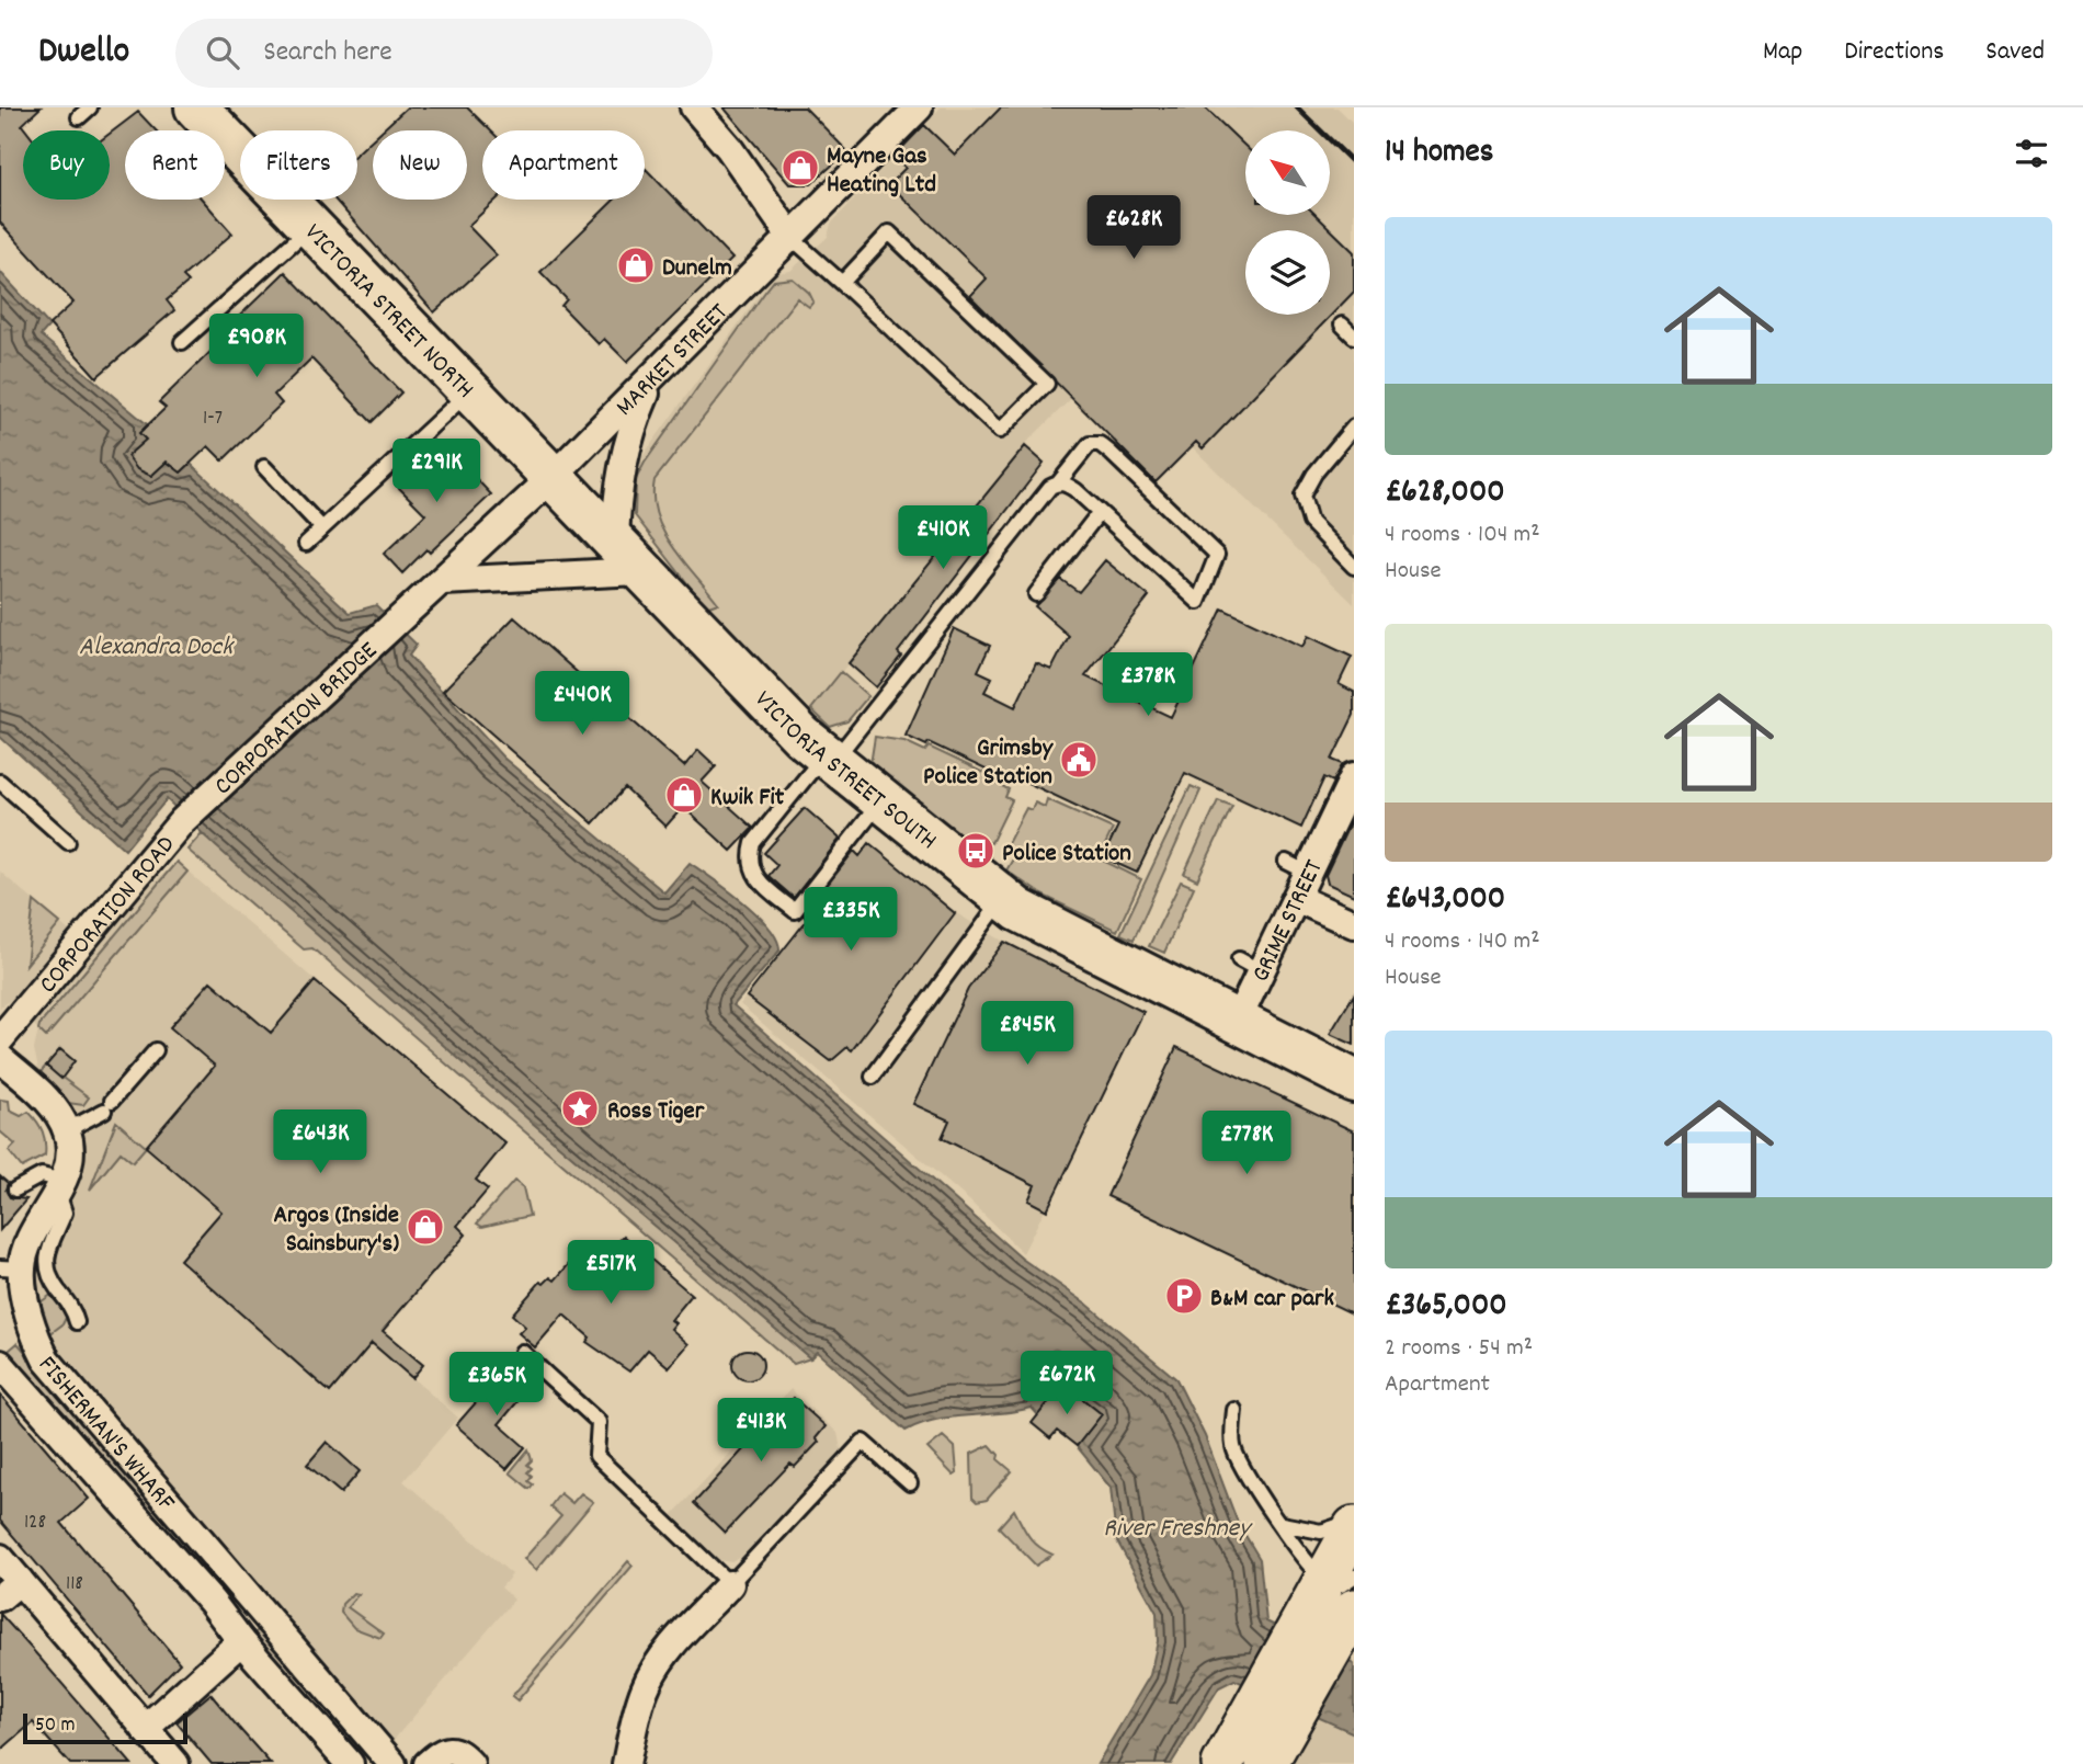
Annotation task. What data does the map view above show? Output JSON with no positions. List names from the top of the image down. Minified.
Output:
{"streets":{"highway":["VICTORIA STREET NORTH","VICTORIA STREET SOUTH"],"street":["MARKET STREET","CORPORATION BRIDGE","CORPORATION ROAD","GRIME STREET","FISHERMAN'S WHARF"]},"crossings":[["VICTORIA STREET NORTH","MARKET STREET"],["VICTORIA STREET NORTH","VICTORIA STREET SOUTH"],["MARKET STREET","CORPORATION BRIDGE"],["MARKET STREET","VICTORIA STREET SOUTH"],["CORPORATION BRIDGE","CORPORATION ROAD"],["VICTORIA STREET SOUTH","GRIME STREET"]],"water":["Alexandra Dock","River Freshney"],"places":{"shop":["Mayne Gas Heating Ltd","Dunelm","Kwik Fit","Argos (Inside Sainsbury's)"],"public building":["Grimsby Police Station"],"bus stop":["Police Station"],"place":["Ross Tiger"],"parking":["B&M car park"]},"house_numbers":["1-7","128","118"],"scale_bar":"50 m","north":"top left","page":{"header":"Dwello","search":"Search here","nav":["Map","Directions","Saved"],"heading":"14 homes","chip":["Buy","Rent","Filters","New","Apartment"],"price":["£628K","£908K","£291K","£410K","£378K","£440K","£335K","£845K","£643K","£778K","£517K","£672K","£365K","£413K"],"list":[{"name":"£628,000","note":"4 rooms · 104 m² · House"},{"name":"£643,000","note":"4 rooms · 140 m² · House"},{"name":"£365,000","note":"2 rooms · 54 m² · Apartment"}],"scale":"50 m"}}
